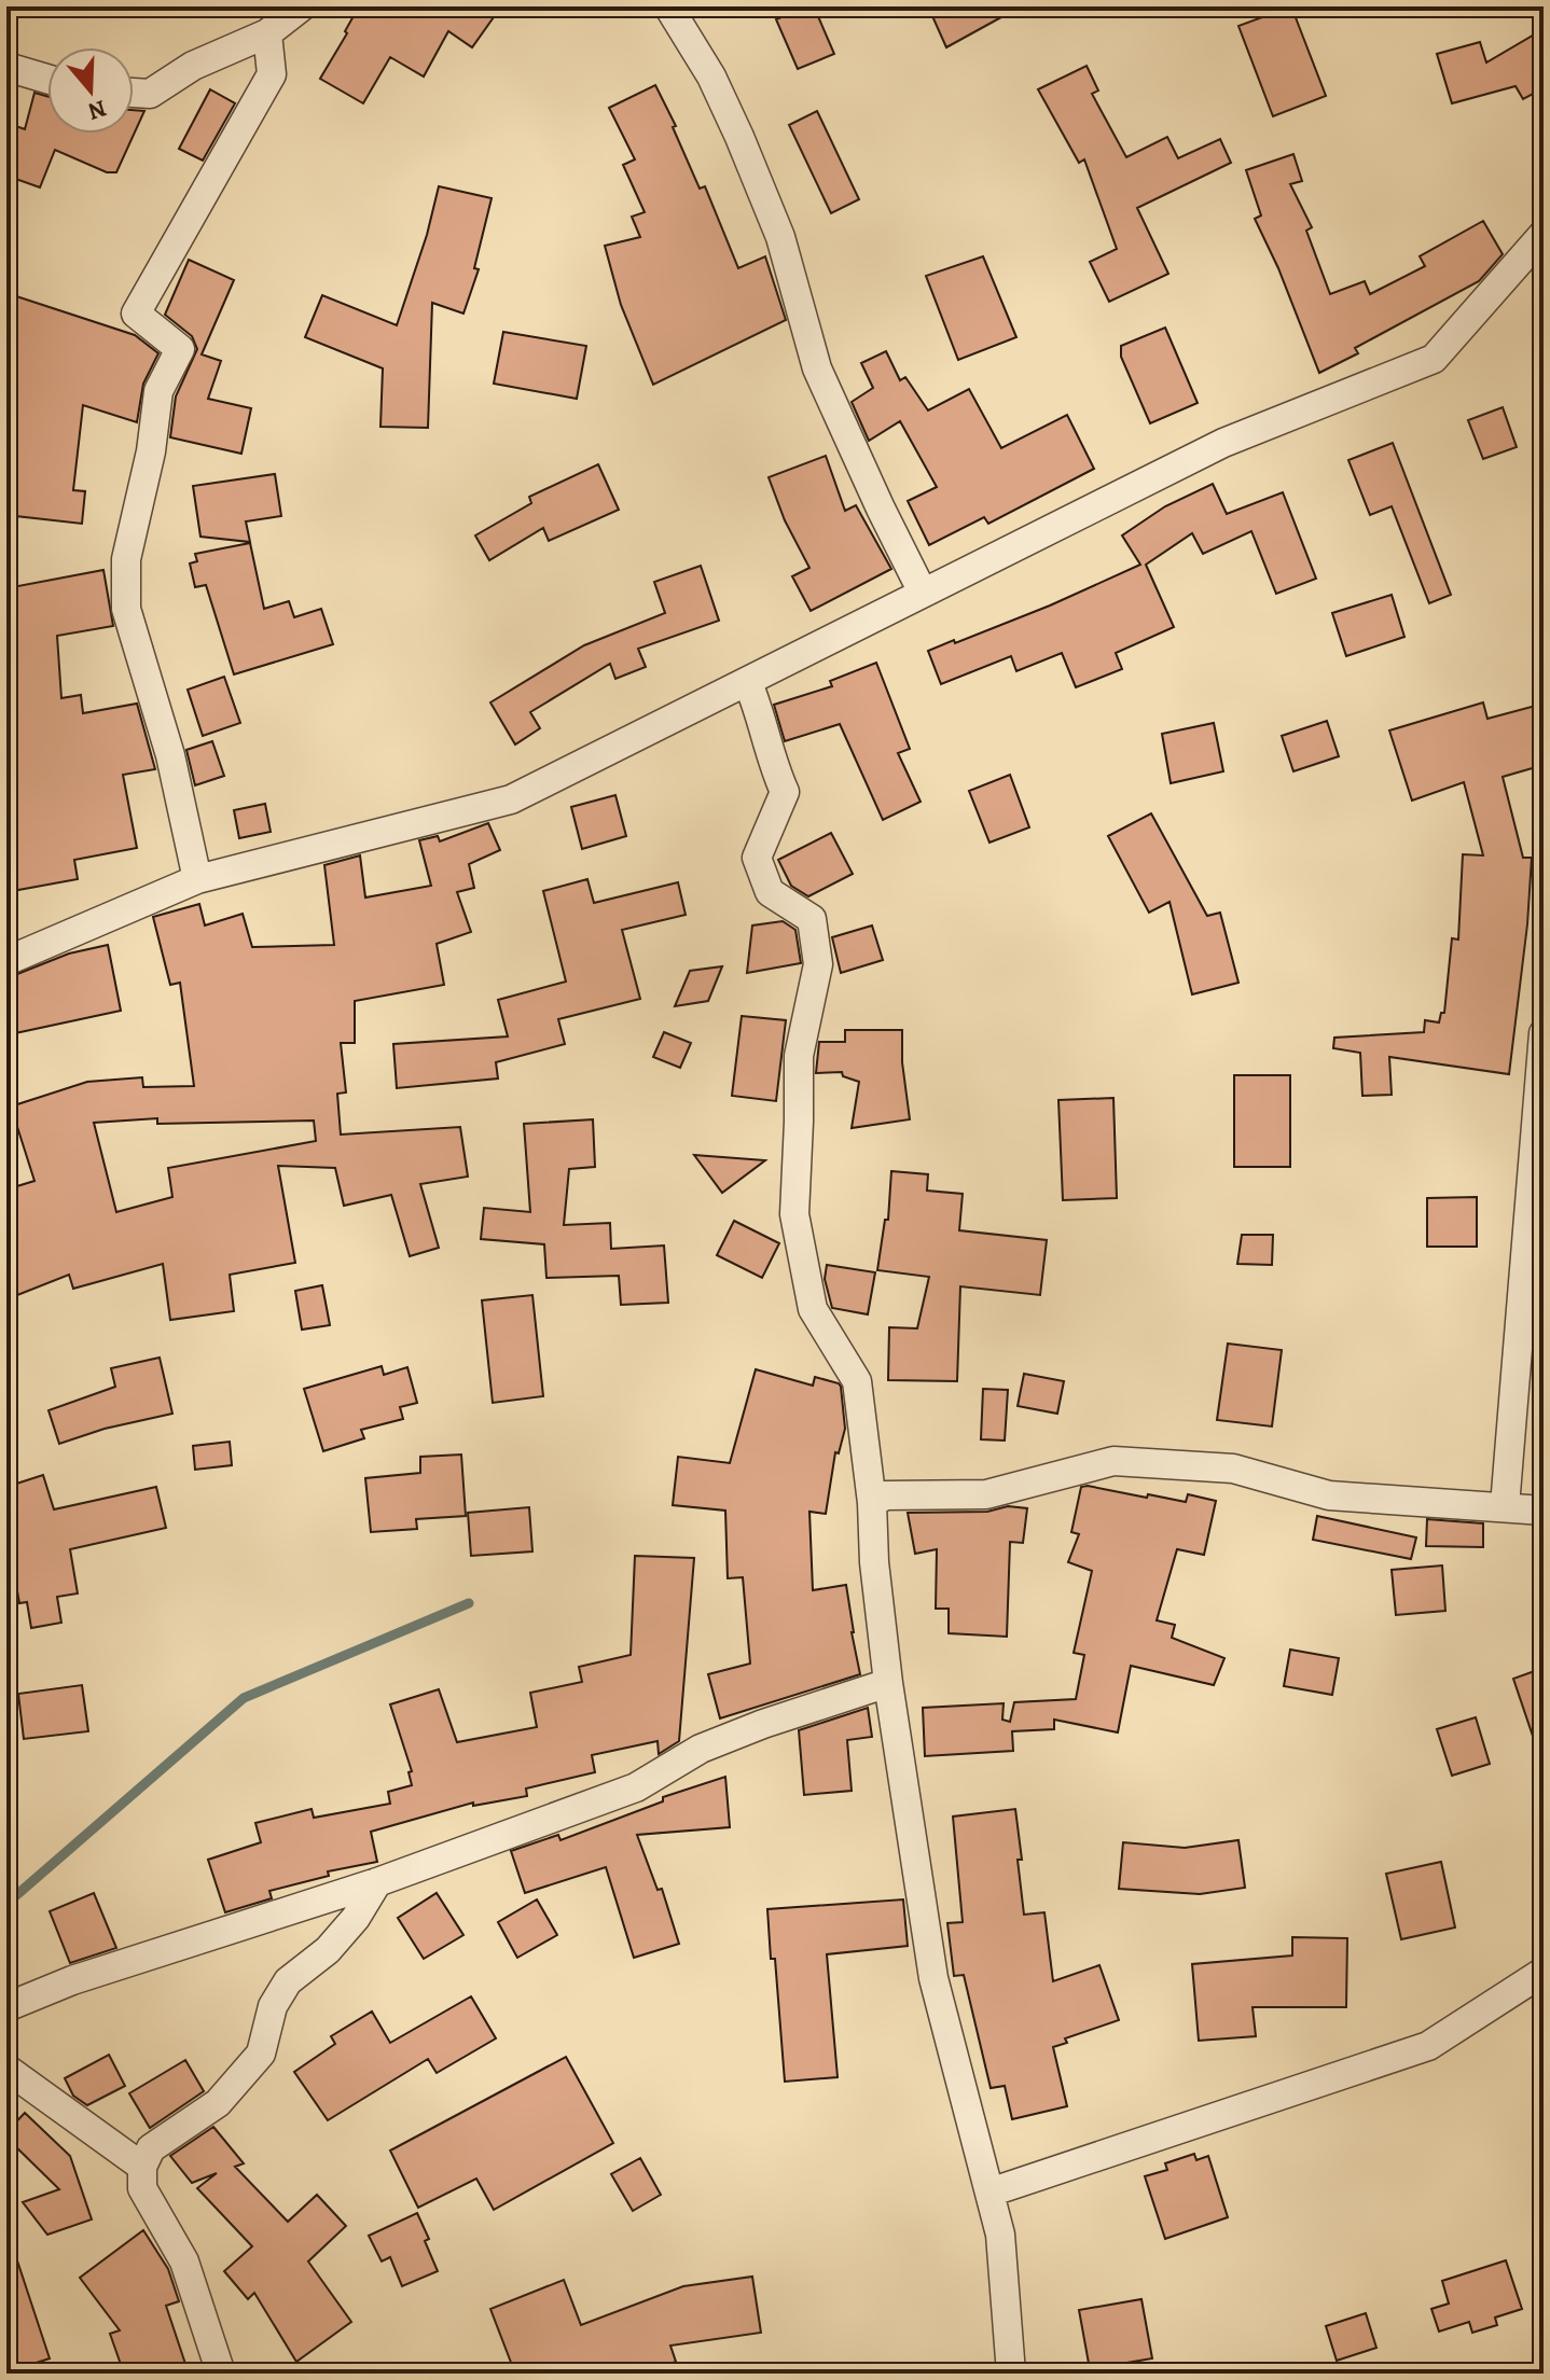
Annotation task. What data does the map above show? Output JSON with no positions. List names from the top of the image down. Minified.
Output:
{"north":"bottom"}
